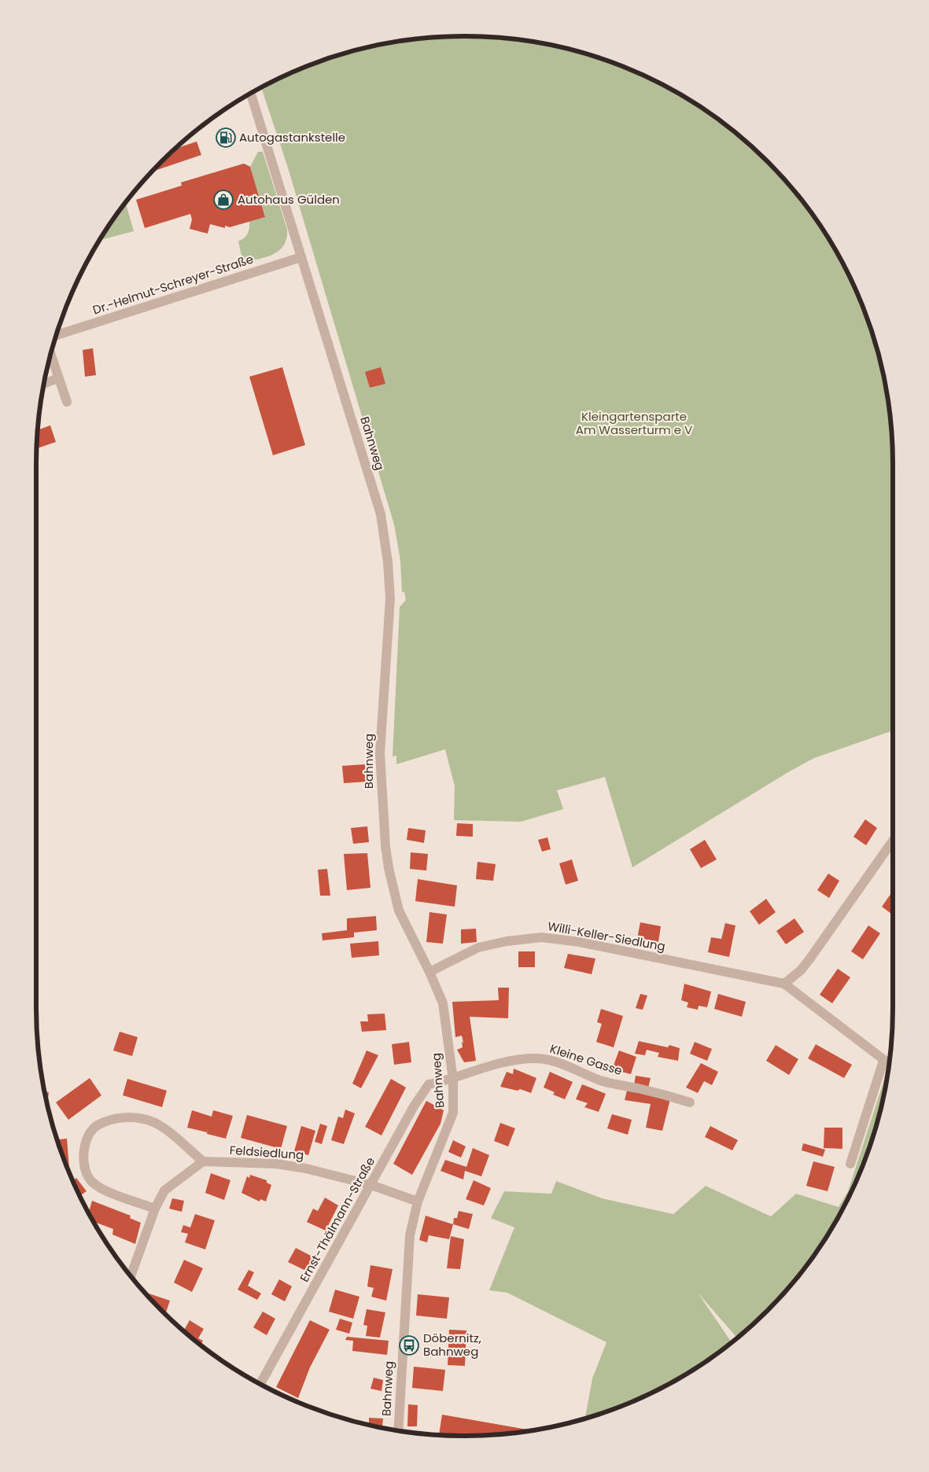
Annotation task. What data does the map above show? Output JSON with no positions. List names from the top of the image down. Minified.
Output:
{"streets":{"street":["Dr.-Helmut-Schreyer-Straße","Bahnweg","Willi-Keller-Siedlung","Kleine Gasse","Feldsiedlung","Ernst-Thälmann-Straße"]},"crossings":[["Dr.-Helmut-Schreyer-Straße","Bahnweg"],["Bahnweg","Willi-Keller-Siedlung"],["Bahnweg","Kleine Gasse"],["Bahnweg","Feldsiedlung"],["Bahnweg","Ernst-Thälmann-Straße"],["Kleine Gasse","Ernst-Thälmann-Straße"],["Feldsiedlung","Ernst-Thälmann-Straße"]],"parks":["Kleingartensparte Am Wasserturm e V"],"places":{"fuel station":["Autogastankstelle"],"shop":["Autohaus Gülden"],"bus stop":["Döbernitz, Bahnweg"]}}
